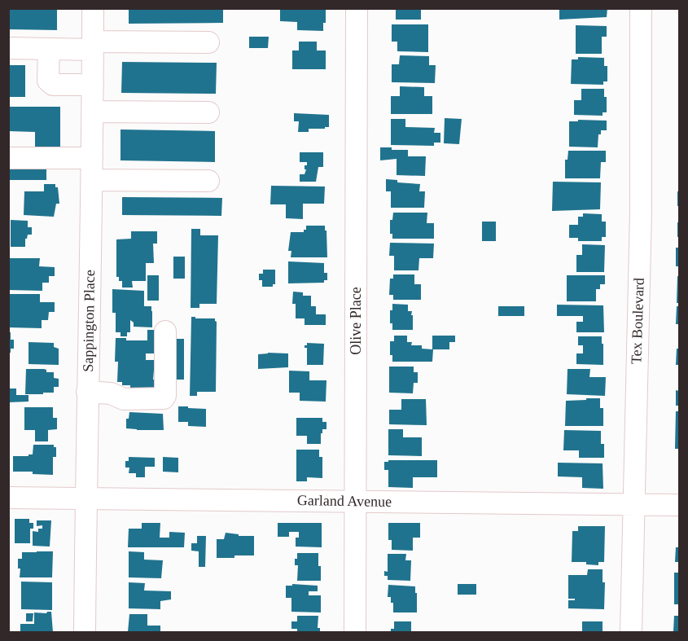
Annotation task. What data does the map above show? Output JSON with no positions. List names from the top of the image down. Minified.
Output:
{"streets":{"street":["Sappington Place","Olive Place","Tex Boulevard","Garland Avenue"]},"crossings":[["Sappington Place","Garland Avenue"],["Olive Place","Garland Avenue"],["Tex Boulevard","Garland Avenue"]]}
